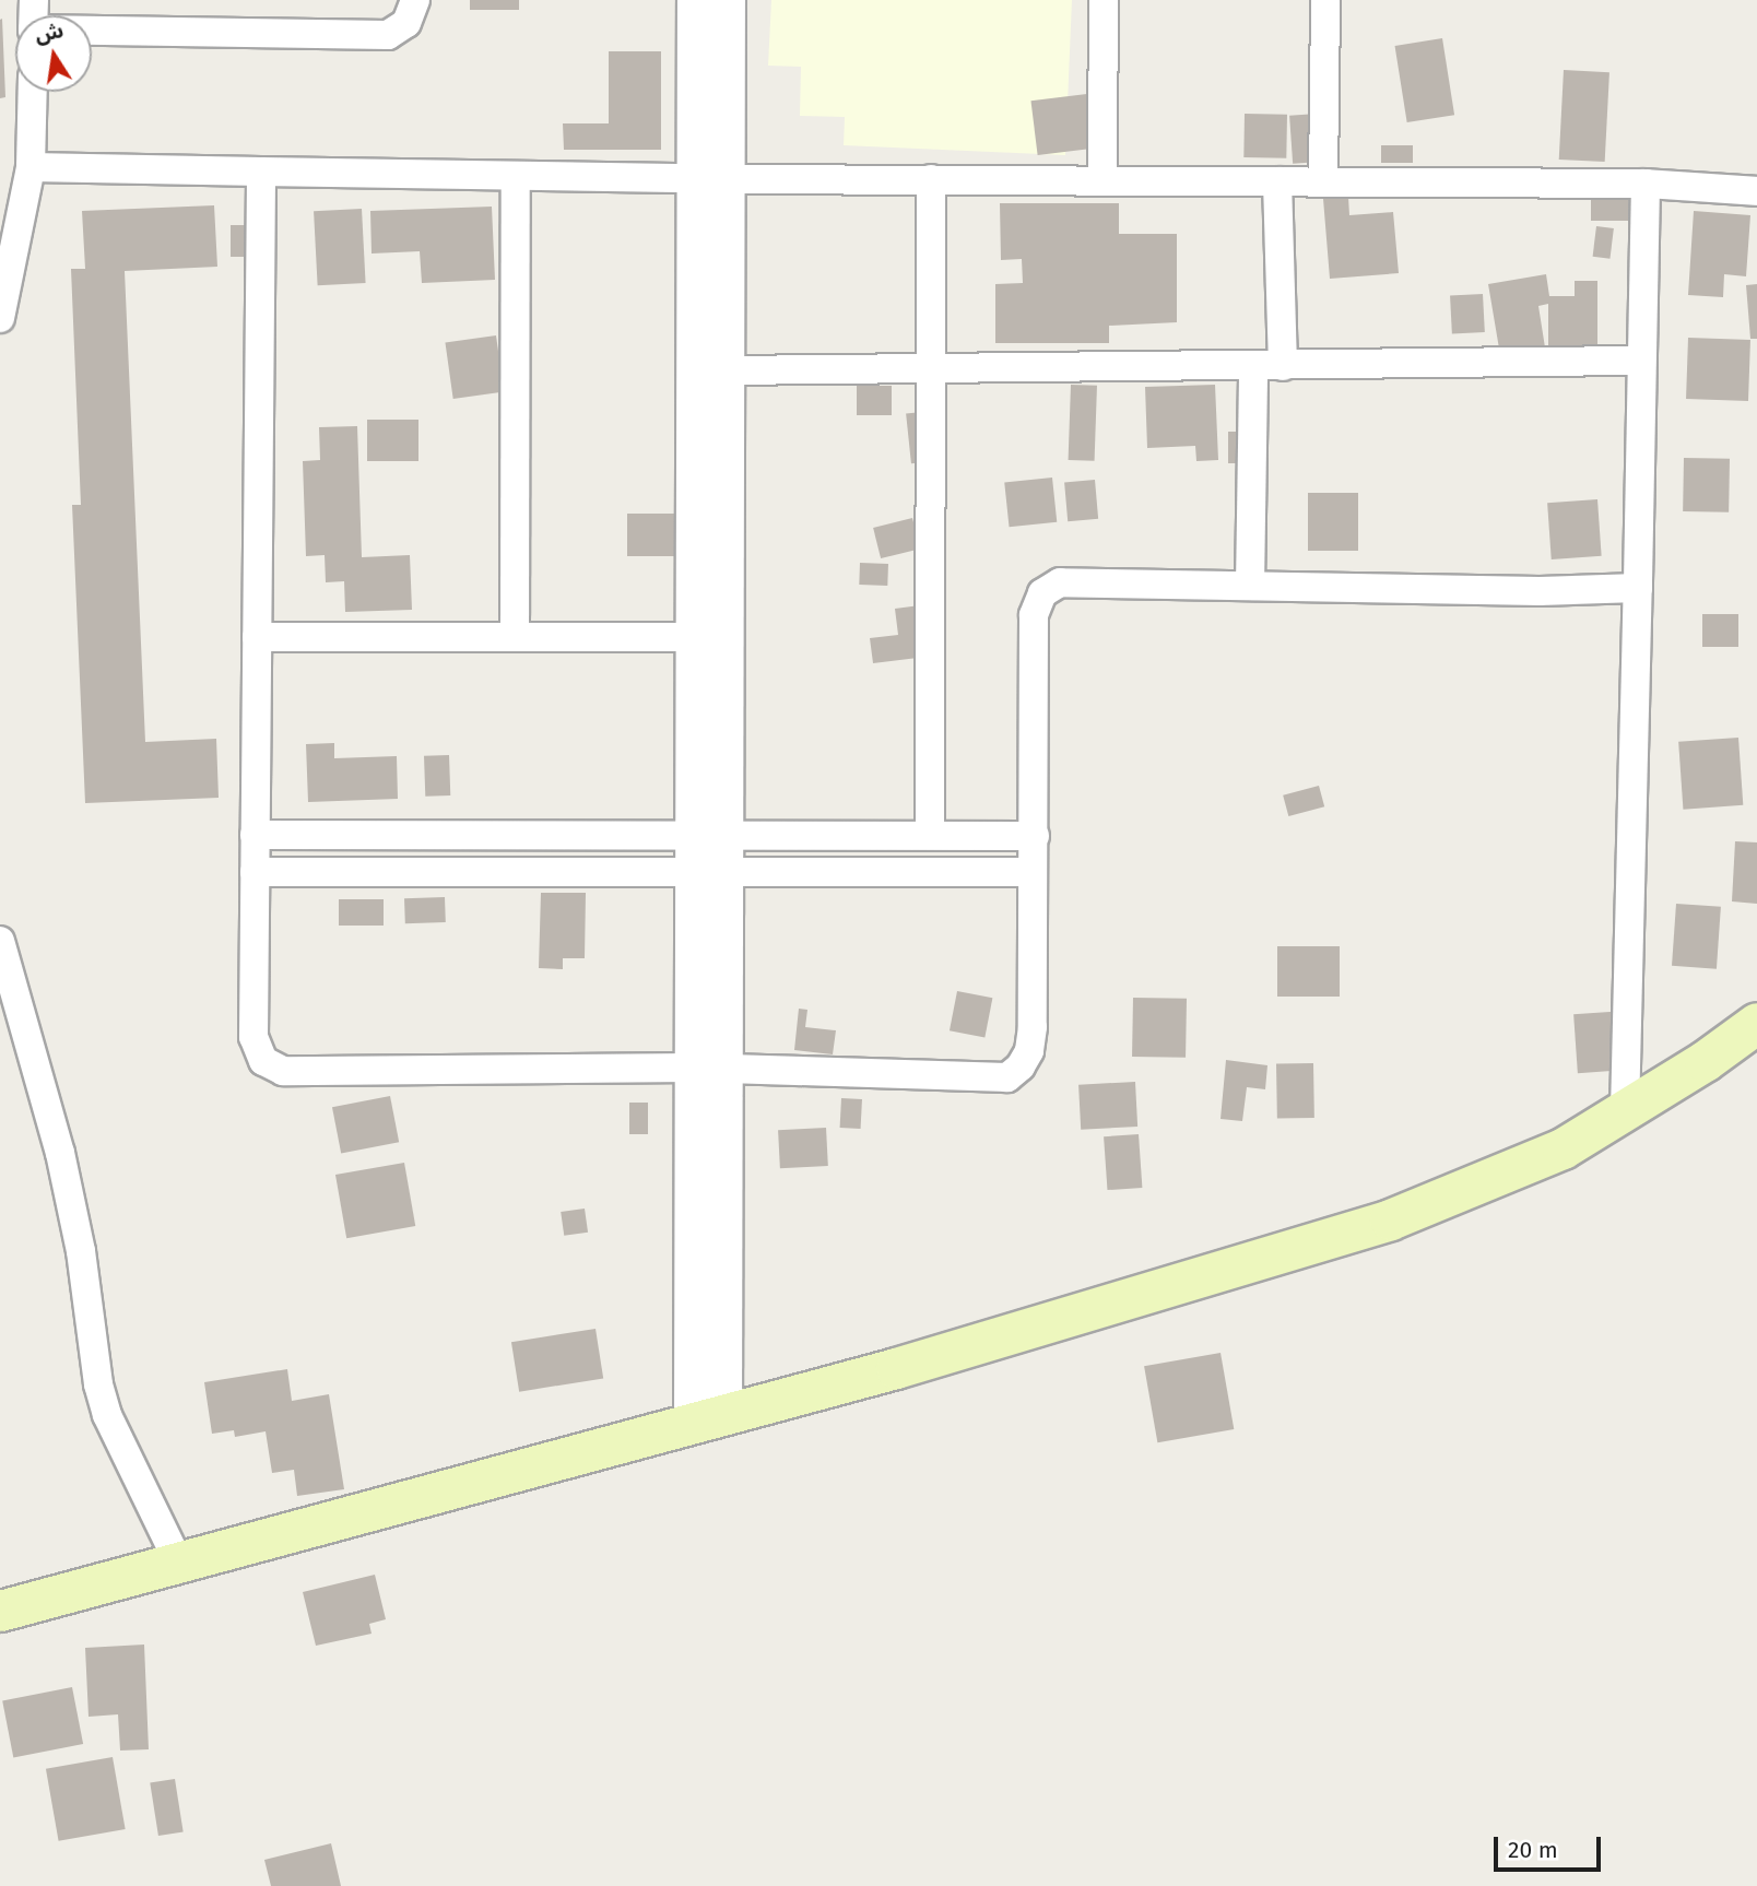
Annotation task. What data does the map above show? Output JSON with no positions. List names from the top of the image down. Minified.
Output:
{"scale_bar":"20 m","north":"top"}
